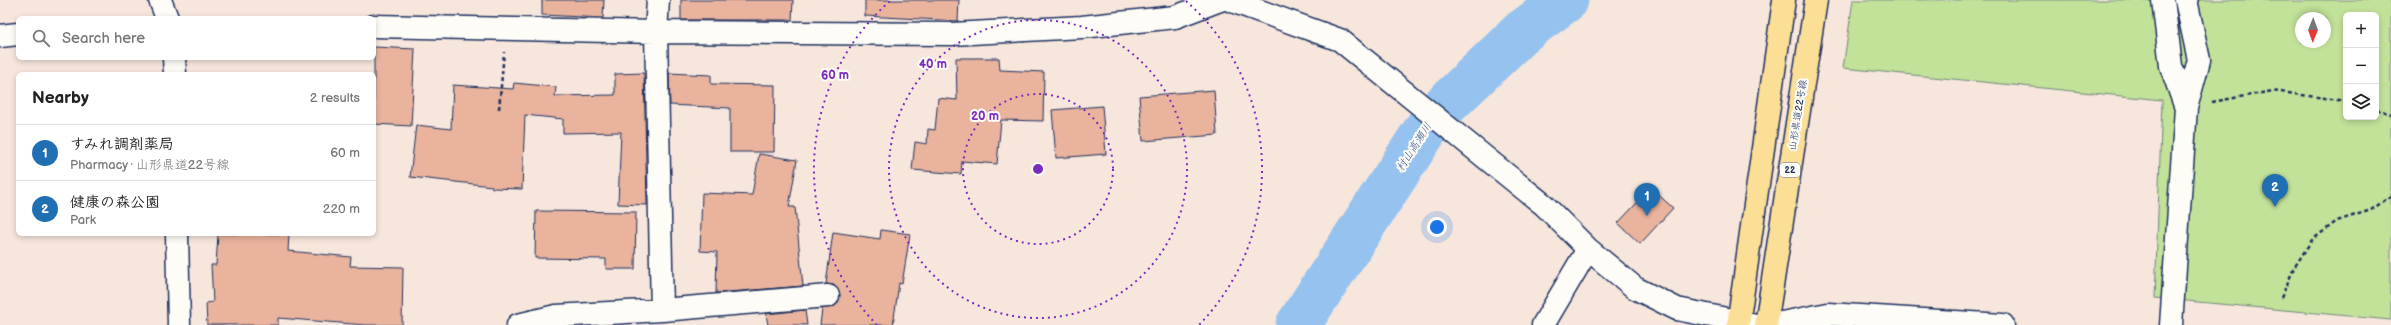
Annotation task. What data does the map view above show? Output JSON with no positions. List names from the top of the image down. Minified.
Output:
{"streets":{"main road":["山形県道22号線","22"]},"water":["村山高瀬川"],"north":"bottom","page":{"map_buttons":["+","−"],"search":"Search here","heading":["Nearby","2 results"],"list":[{"mark":"1","name":"すみれ調剤薬局","note":"Pharmacy · 山形県道22号線","value":"60 m"},{"mark":"2","name":"健康の森公園","note":"Park","value":"220 m"}],"pins":["2","1"]},"rings":["40 m","60 m","20 m"]}
